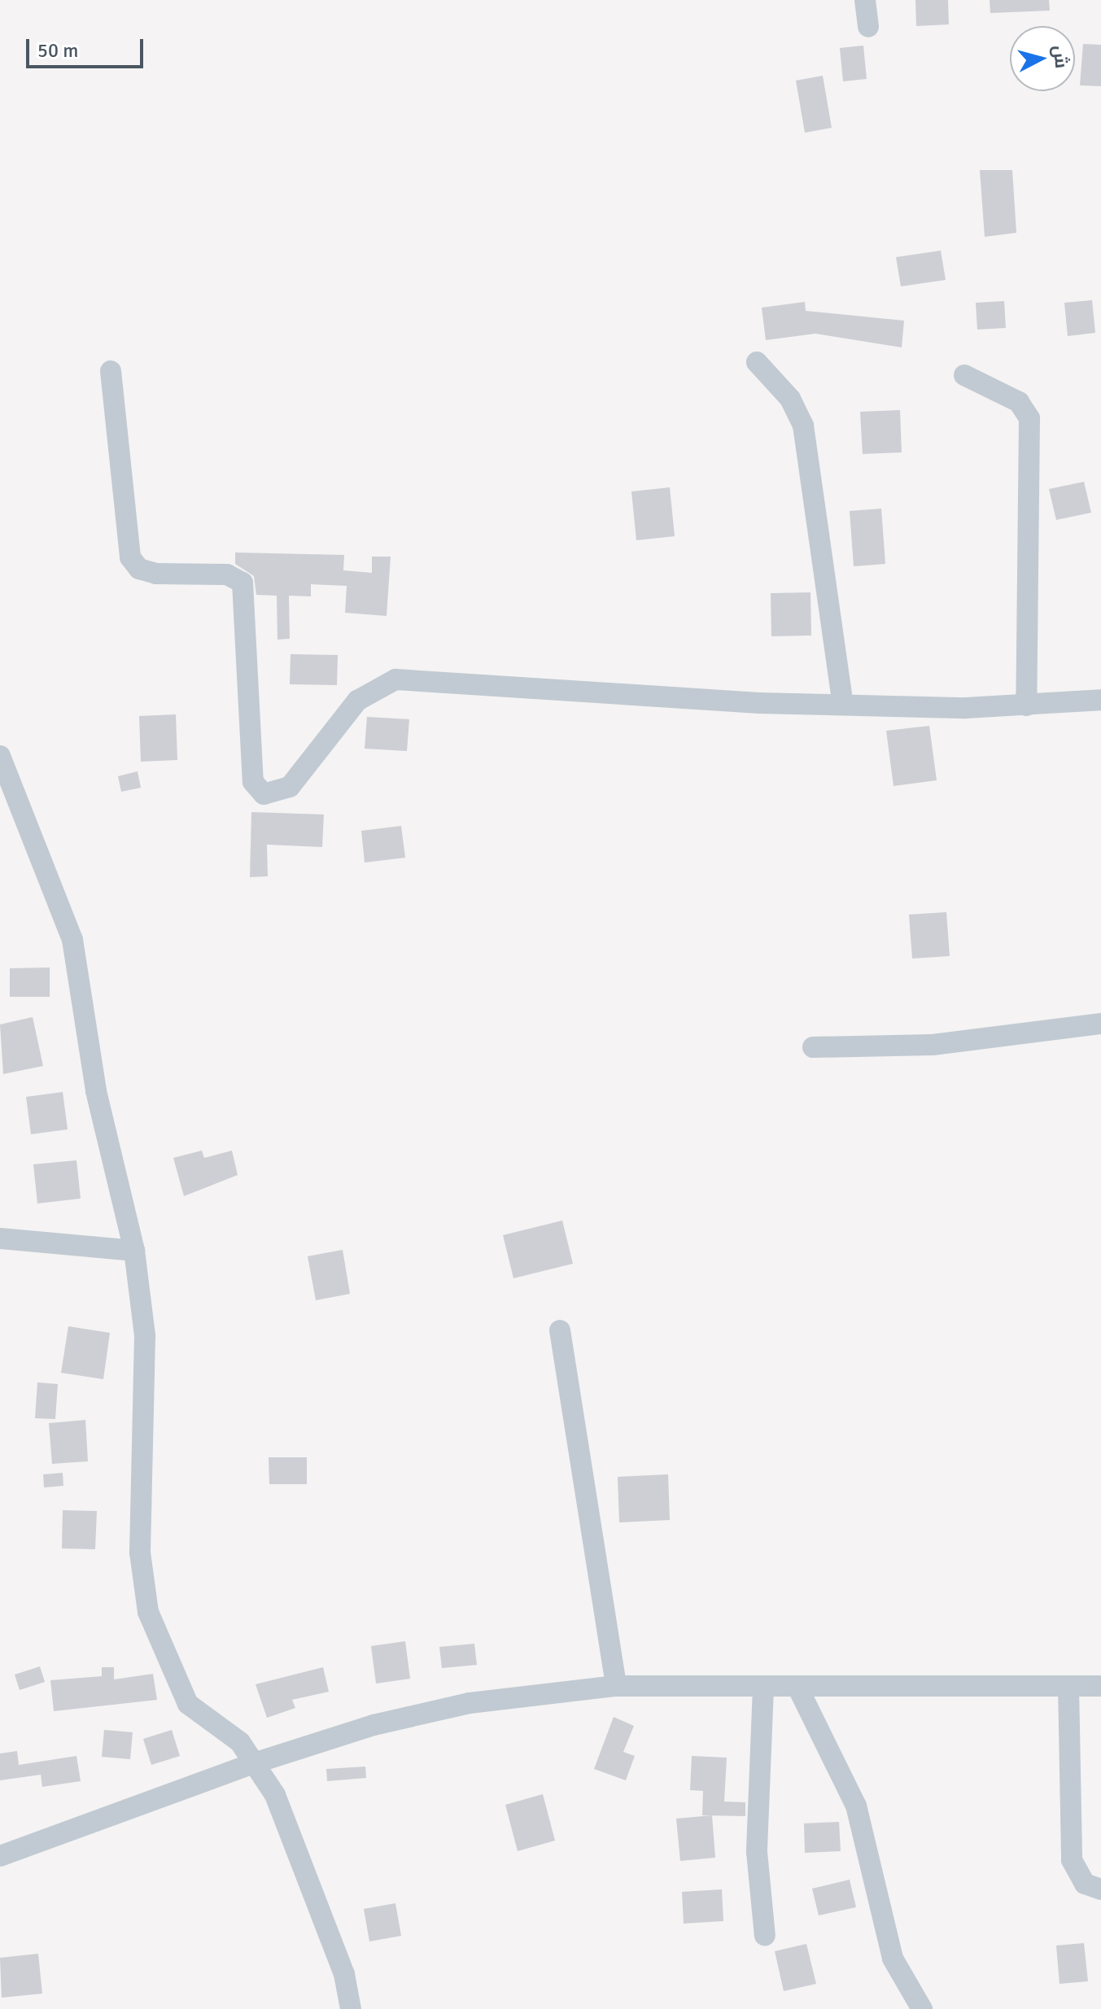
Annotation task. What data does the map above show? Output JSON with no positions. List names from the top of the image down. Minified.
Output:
{"scale_bar":"50 m","north":"right"}
